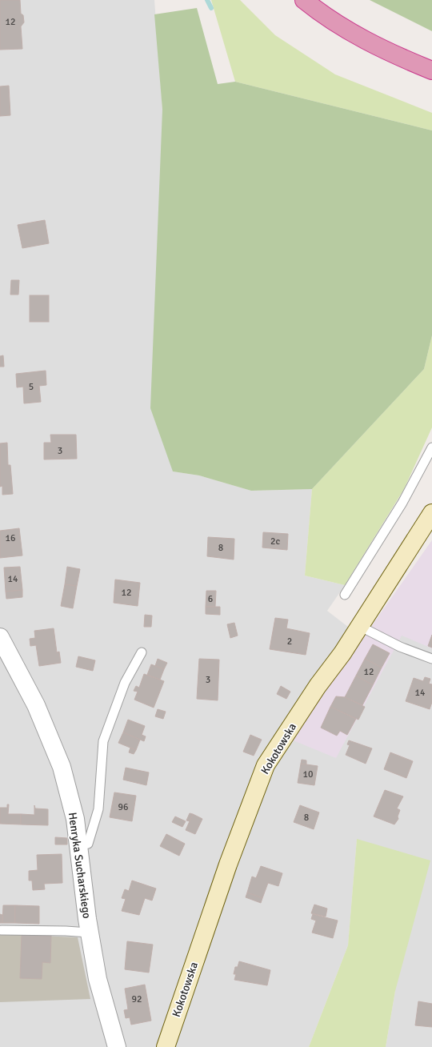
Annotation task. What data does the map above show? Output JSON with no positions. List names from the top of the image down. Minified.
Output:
{"streets":{"street":["Kokotowska","Henryka Sucharskiego"]},"house_numbers":["12","5","3","16","2c","8","14","12","6","2","12","3","14","10","96","8","92"]}
